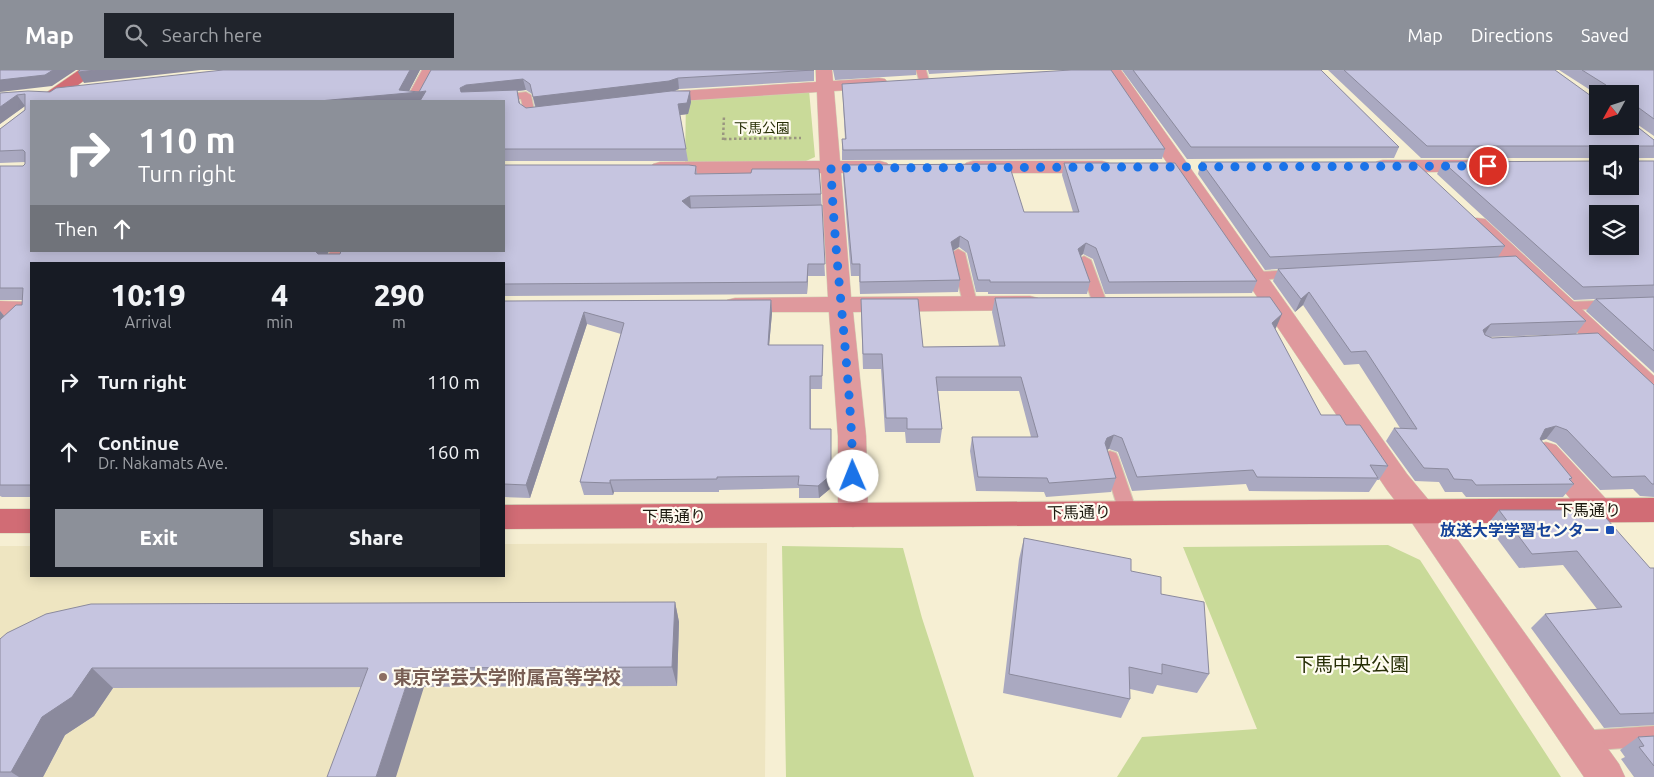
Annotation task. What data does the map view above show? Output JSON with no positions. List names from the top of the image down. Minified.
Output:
{"streets":{"street":["下馬通り"]},"parks":["下馬公園","下馬中央公園"],"places":{"transit":["放送大学学習センター"],"other":["東京学芸大学附属高等学校"]},"north":"bottom left","page":{"header":"Map","search":"Search here","nav":["Map","Directions","Saved"],"turn":["110 m","Turn right"],"then":"Then","eta":["10:19","Arrival","4","min","290","m"],"list":[{"name":"Turn right","value":"110 m"},{"name":"Continue","note":"Dr. Nakamats Ave.","value":"160 m"}],"buttons":["Exit","Share"]}}
